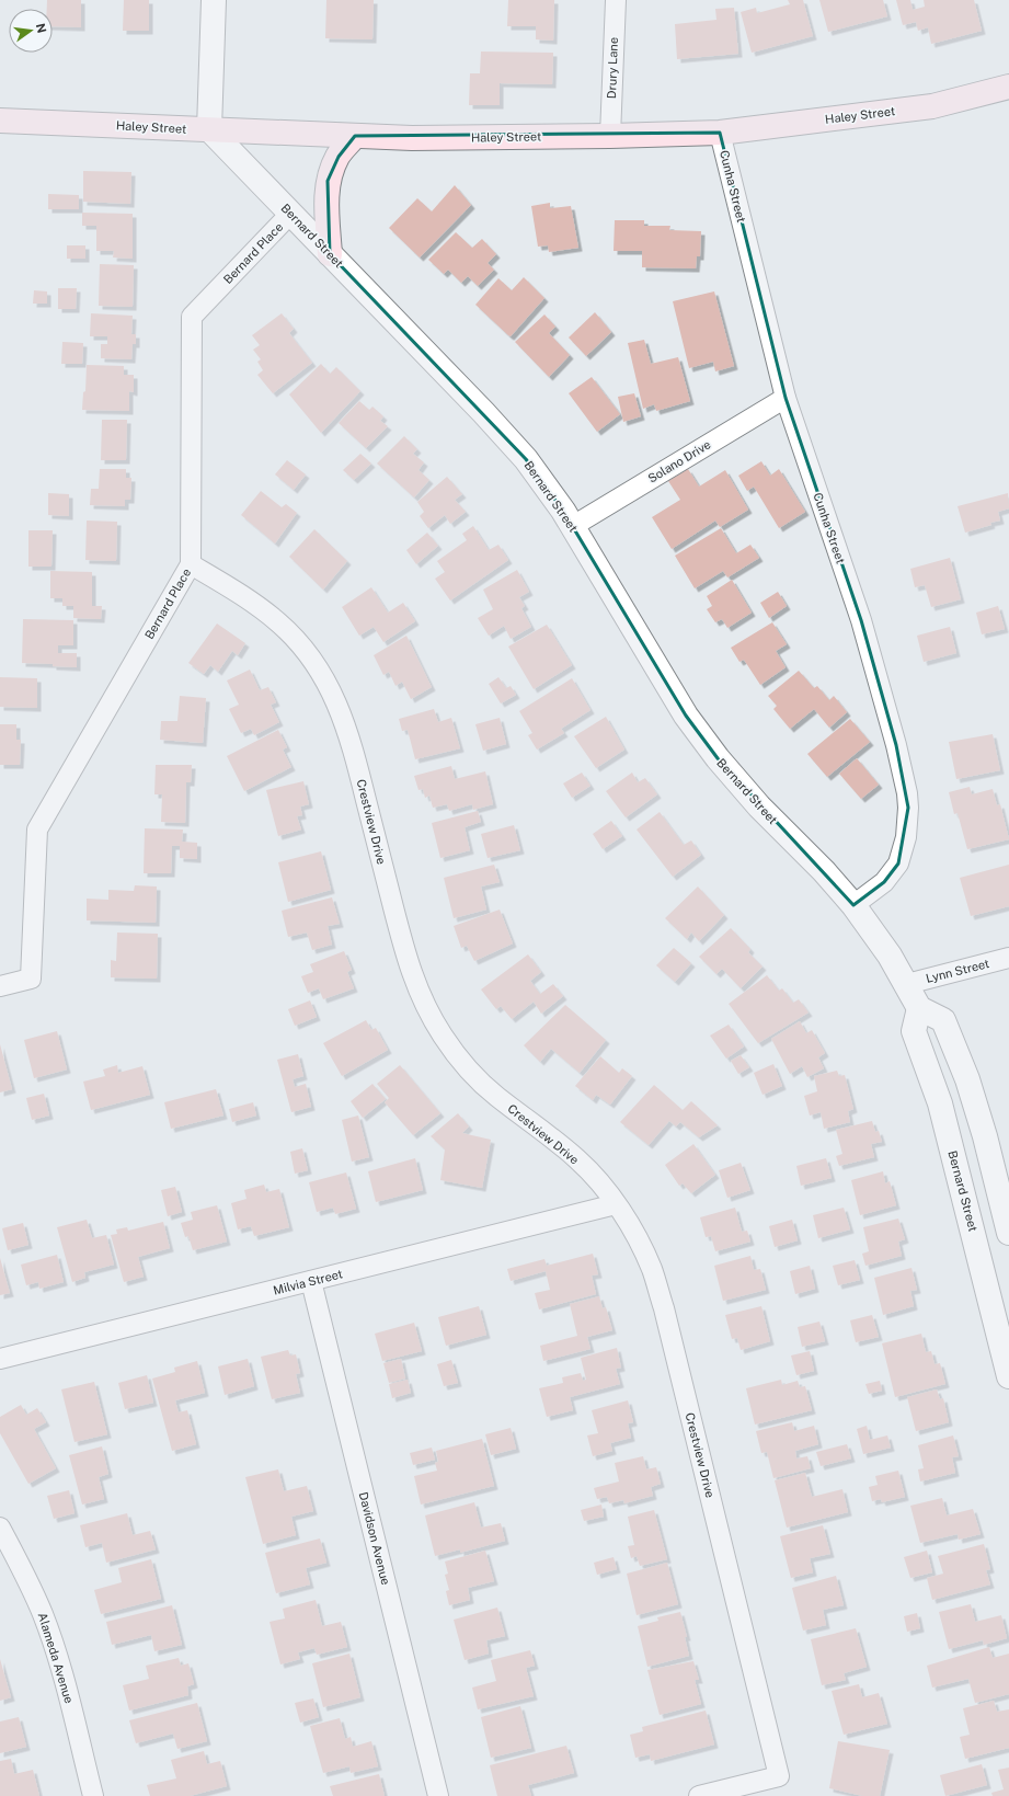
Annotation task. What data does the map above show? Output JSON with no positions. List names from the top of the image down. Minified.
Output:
{"streets":{"main road":["Haley Street"],"street":["Drury Lane","Cunha Street","Bernard Street","Bernard Place","Solano Drive","Crestview Drive","Lynn Street","Milvia Street","Davidson Avenue","Alameda Avenue"]},"crossings":[["Drury Lane","Haley Street"],["Haley Street","Cunha Street"],["Haley Street","Bernard Street"],["Cunha Street","Bernard Street"],["Cunha Street","Solano Drive"],["Bernard Street","Bernard Place"],["Bernard Street","Solano Drive"],["Bernard Street","Lynn Street"],["Bernard Place","Crestview Drive"],["Crestview Drive","Milvia Street"],["Milvia Street","Davidson Avenue"]],"north":"right"}
